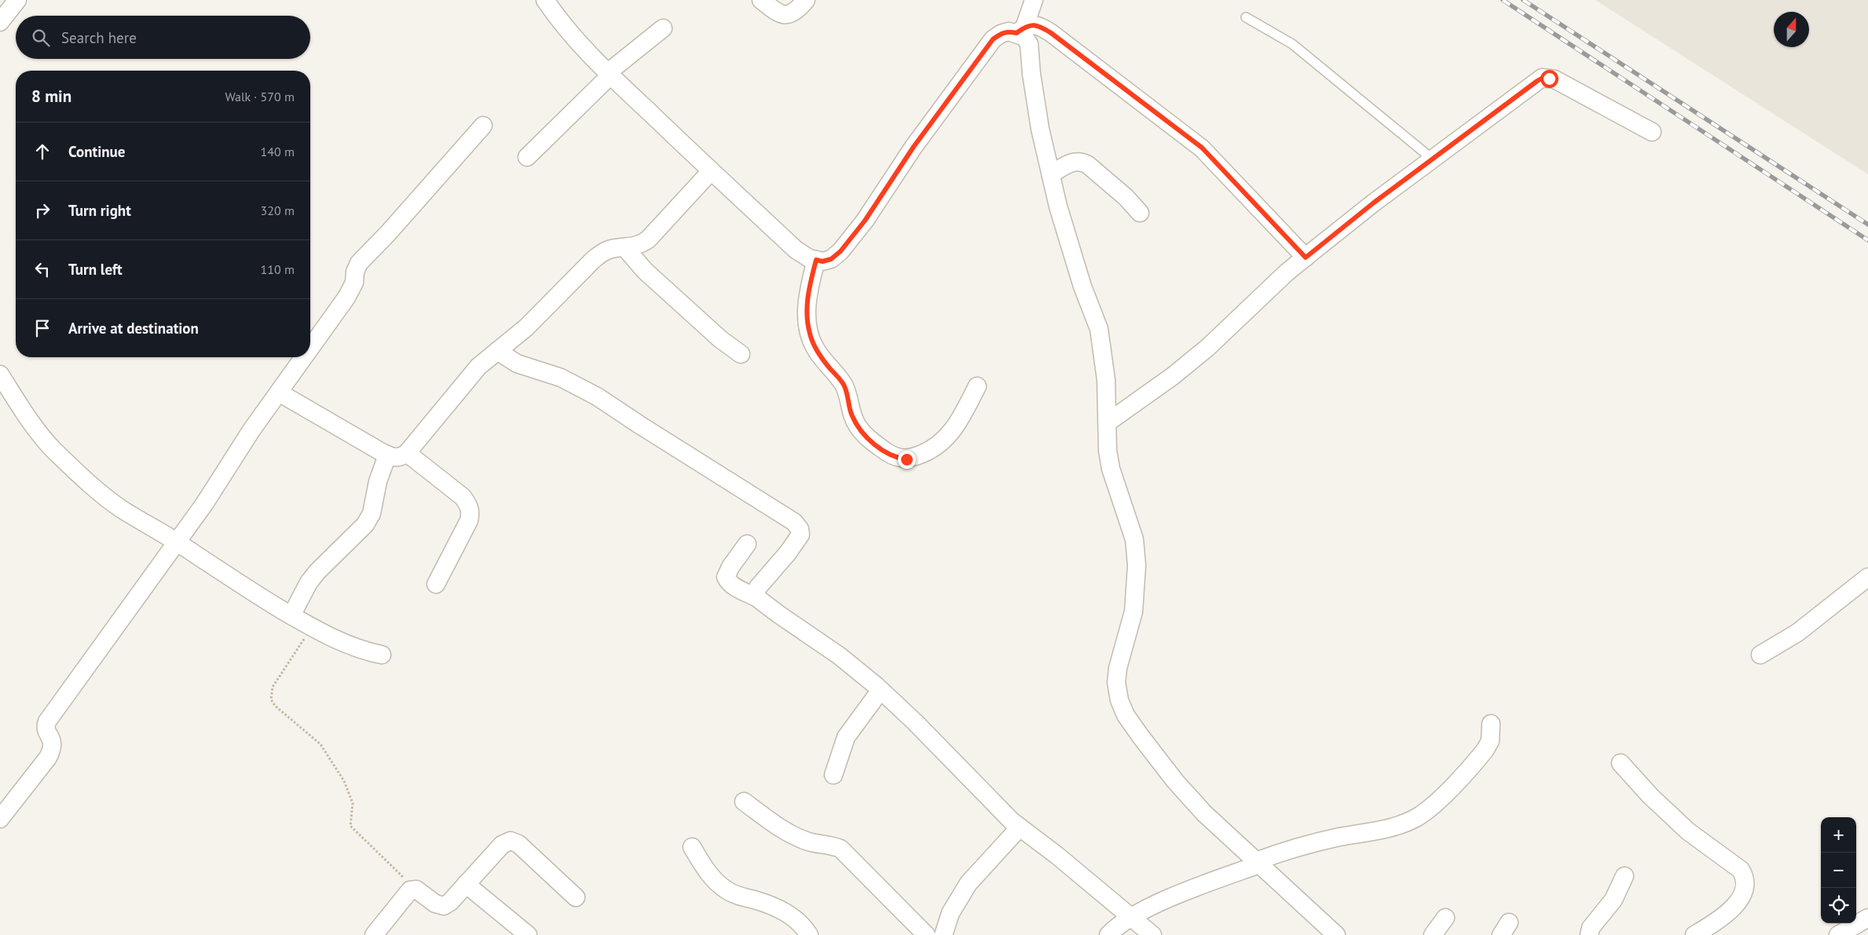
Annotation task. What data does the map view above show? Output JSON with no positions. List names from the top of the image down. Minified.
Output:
{"north":"top","page":{"search":"Search here","heading":["8 min","Walk · 570 m"],"list":[["Continue","140 m"],["Turn right","320 m"],["Turn left","110 m"],"Arrive at destination"],"map_buttons":["+","−"]}}
